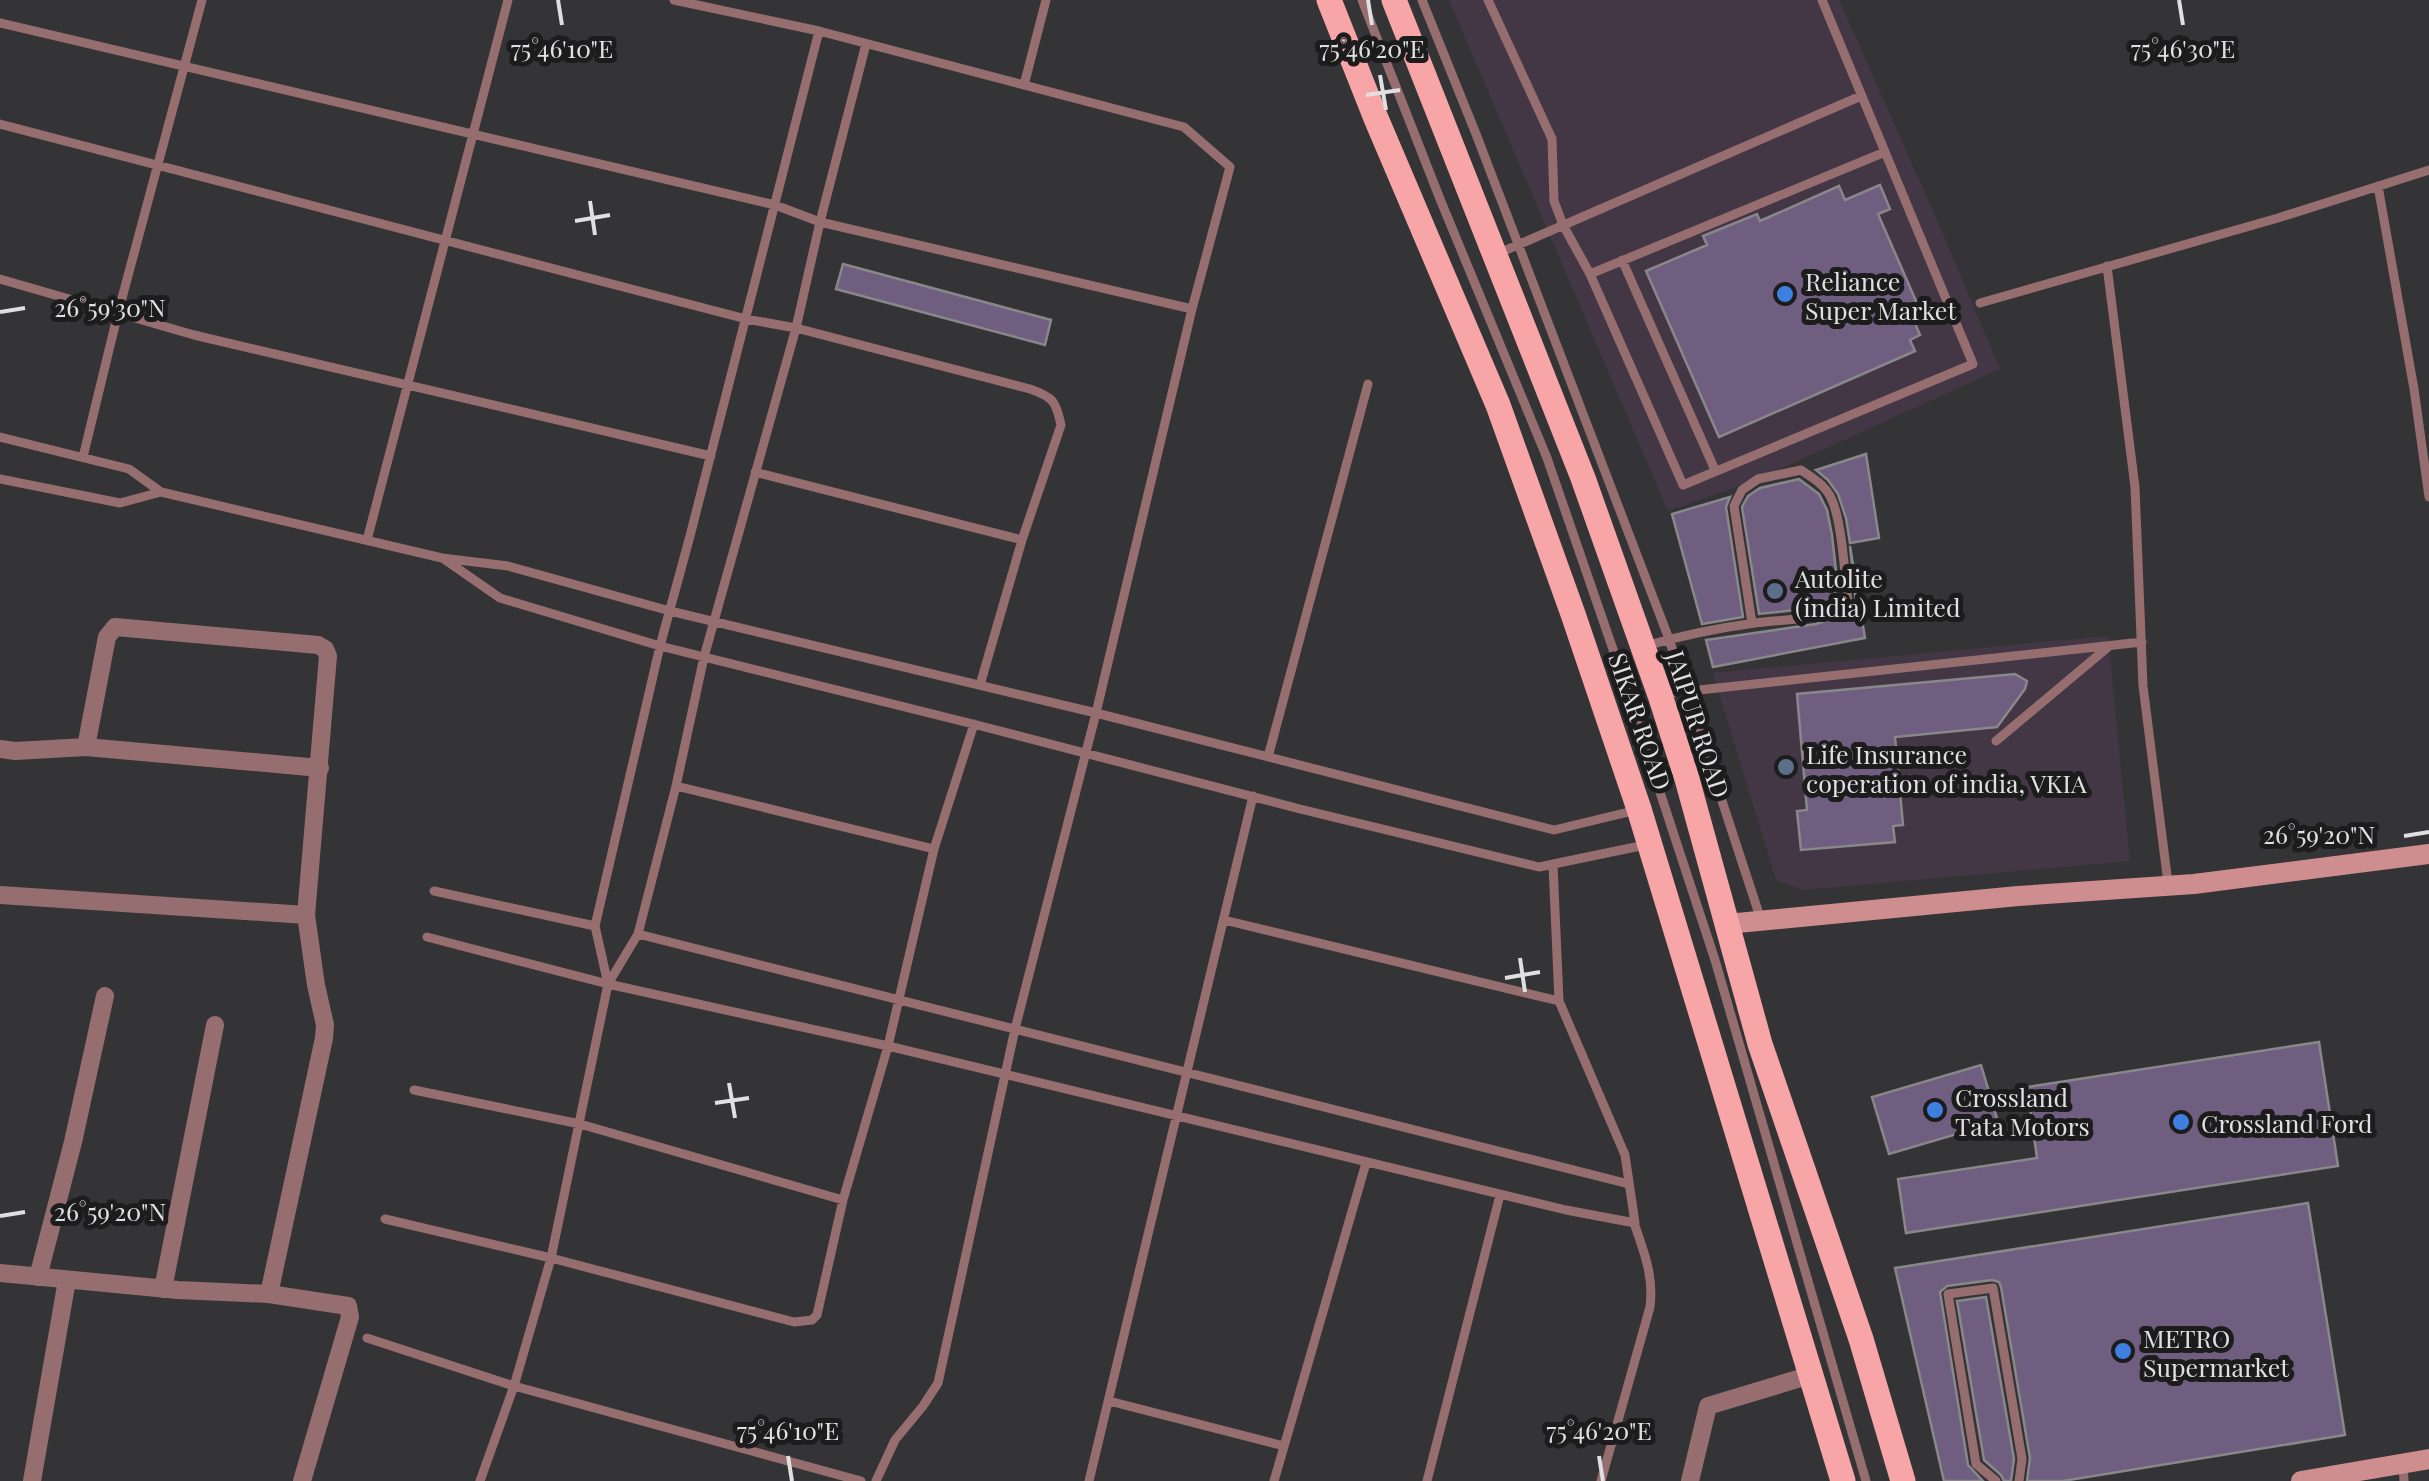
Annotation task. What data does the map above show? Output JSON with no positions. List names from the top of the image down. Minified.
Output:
{"streets":{"main road":["SIKAR ROAD","JAIPUR ROAD"]},"places":["Reliance Super Market","Autolite (india) Limited","Life Insurance coperation of india, VKIA","Crossland Tata Motors","Crossland Ford","METRO Supermarket"],"coordinates":["75°46'10\"E","75°46'20\"E","75°46'30\"E","26°59'30\"N","26°59'20\"N"]}
